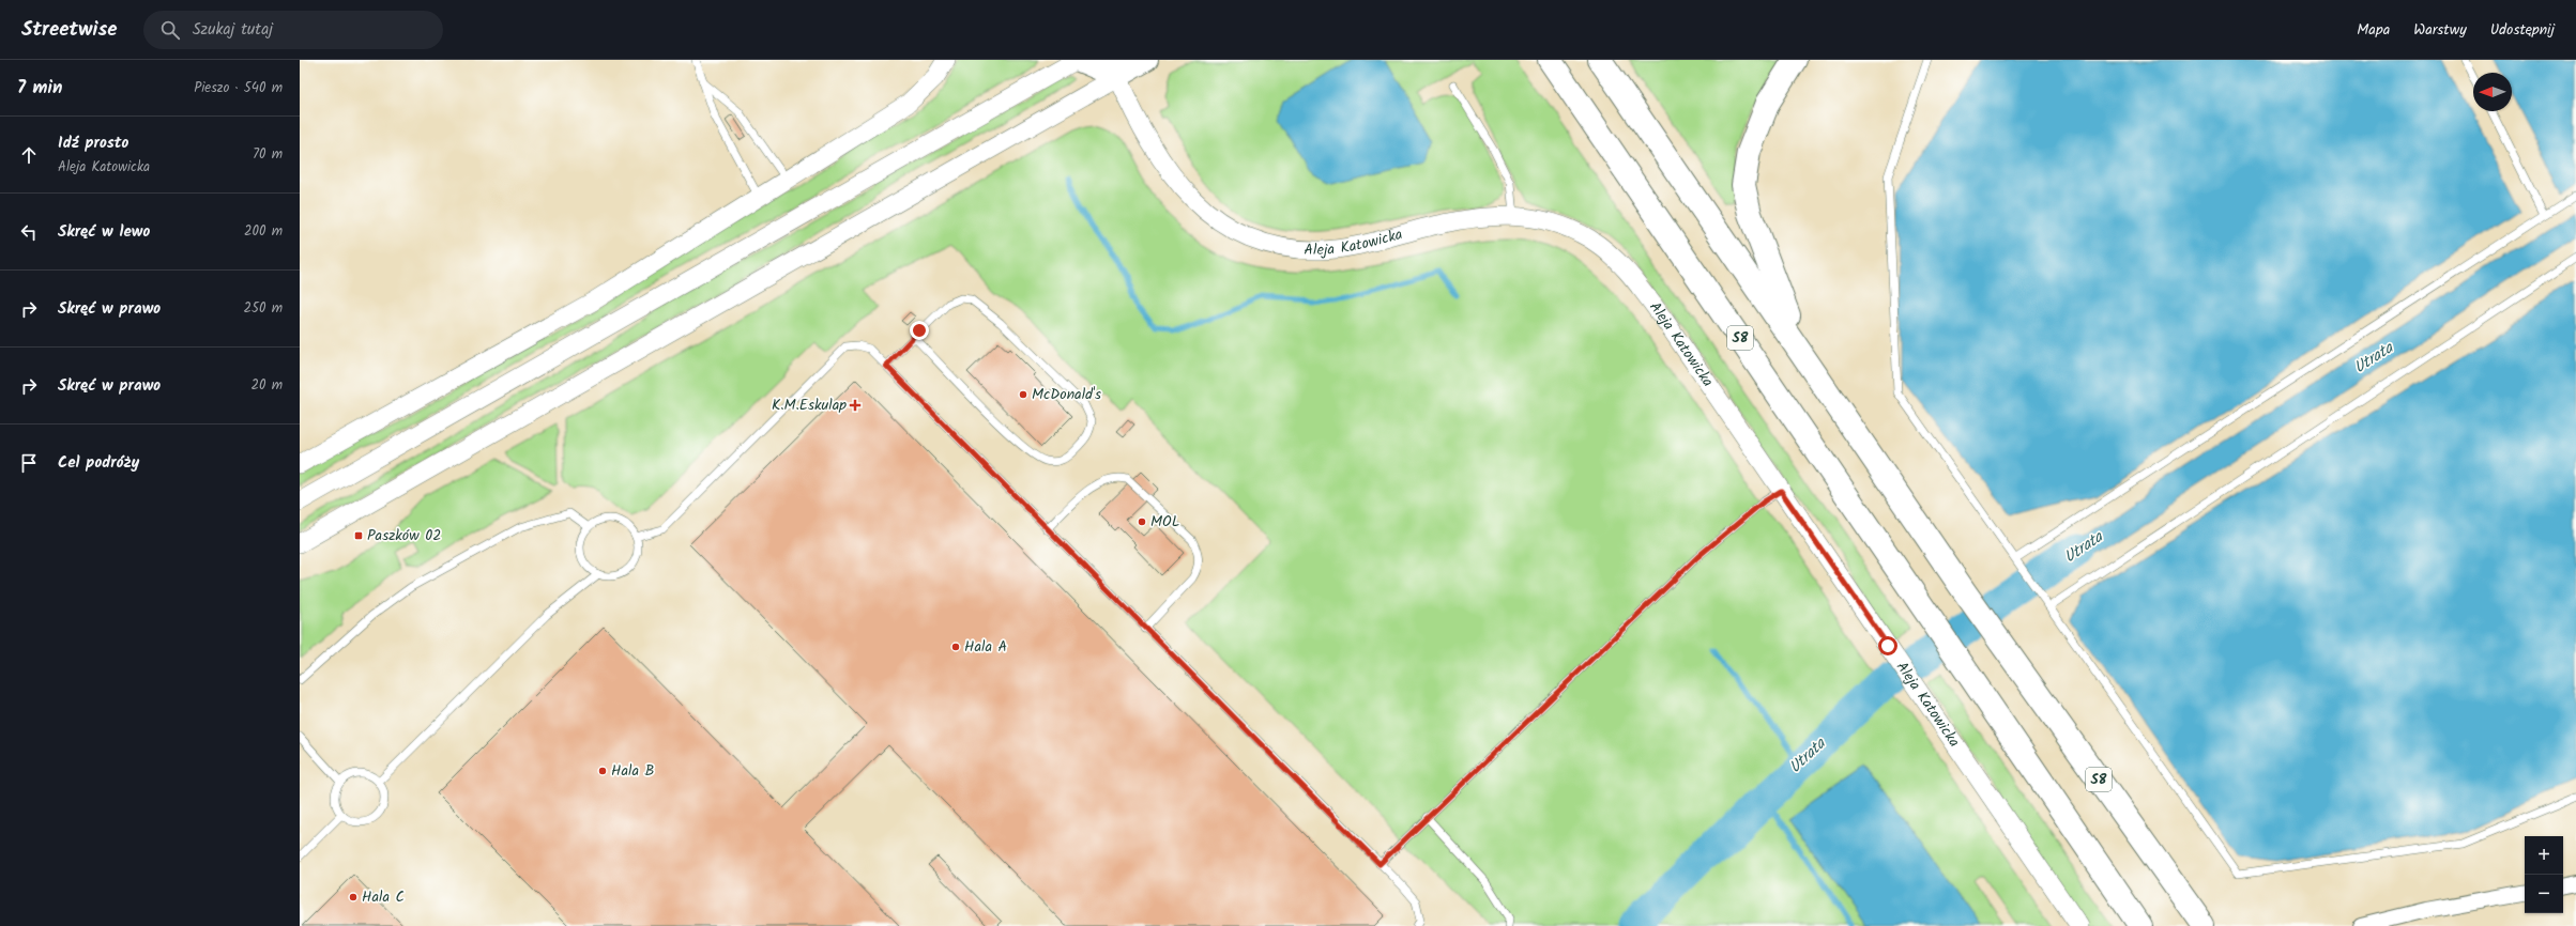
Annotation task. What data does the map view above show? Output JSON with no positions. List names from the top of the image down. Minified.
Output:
{"streets":{"highway":["S8"],"street":["Aleja Katowicka"]},"water":["Utrata"],"places":{"other":["McDonald's","MOL","Hala A","Hala B","Hala C"],"health":["K.M.Eskulap"],"transit":["Paszków 02"]},"north":"left","page":{"header":"Streetwise","search":"Szukaj tutaj","nav":["Mapa","Warstwy","Udostępnij"],"heading":["7 min","Pieszo · 540 m"],"list":[["Idź prosto","Aleja Katowicka","70 m"],["Skręć w lewo","200 m"],["Skręć w prawo","250 m"],["Skręć w prawo","20 m"],"Cel podróży"],"map_buttons":["+","−"]}}
